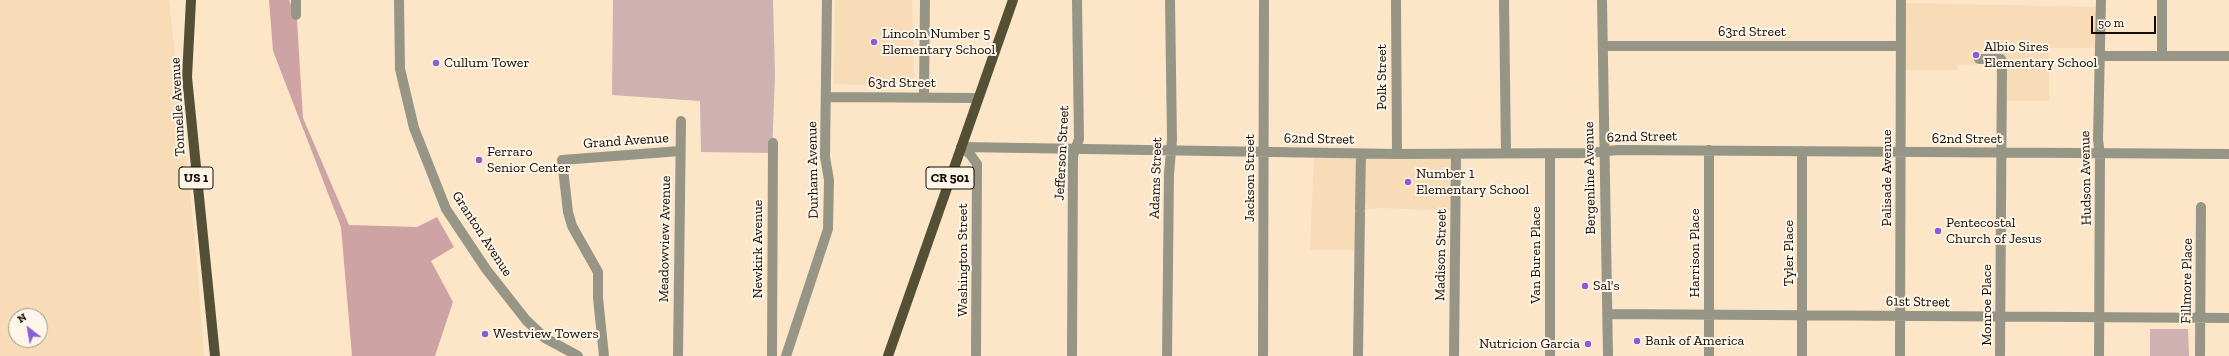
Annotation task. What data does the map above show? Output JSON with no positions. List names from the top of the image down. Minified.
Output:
{"streets":{"main road":["Tonnelle Avenue","US 1","CR 501"],"street":["63rd Street","Polk Street","62nd Street","Grand Avenue","Jefferson Street","Durham Avenue","Adams Street","Jackson Street","Bergenline Avenue","Palisade Avenue","Hudson Avenue","Granton Avenue","Meadowview Avenue","Newkirk Avenue","Harrison Place","Tyler Place","Madison Street","Van Buren Place","Washington Street","Fillmore Place","61st Street","Monroe Place"]},"crossings":[["63rd Street","Durham Avenue"],["63rd Street","CR 501"],["63rd Street","Bergenline Avenue"],["63rd Street","Palisade Avenue"],["Polk Street","62nd Street"],["62nd Street","Jefferson Street"],["62nd Street","CR 501"],["62nd Street","Adams Street"],["62nd Street","Jackson Street"],["62nd Street","Bergenline Avenue"],["62nd Street","Palisade Avenue"],["62nd Street","Hudson Avenue"],["62nd Street","Harrison Place"],["62nd Street","Tyler Place"],["62nd Street","Madison Street"],["62nd Street","Van Buren Place"],["62nd Street","Washington Street"],["62nd Street","Monroe Place"],["Grand Avenue","Meadowview Avenue"],["CR 501","Washington Street"],["Bergenline Avenue","61st Street"],["Palisade Avenue","61st Street"],["Hudson Avenue","61st Street"],["Harrison Place","61st Street"],["Tyler Place","61st Street"],["Fillmore Place","61st Street"],["61st Street","Monroe Place"]],"places":["Lincoln Number 5 Elementary School","Albio Sires Elementary School","Cullum Tower","Ferraro Senior Center","Number 1 Elementary School","Pentecostal Church of Jesus","Sal's","Westview Towers","Bank of America","Nutricion Garcia"],"scale_bar":"50 m","north":"top left"}
